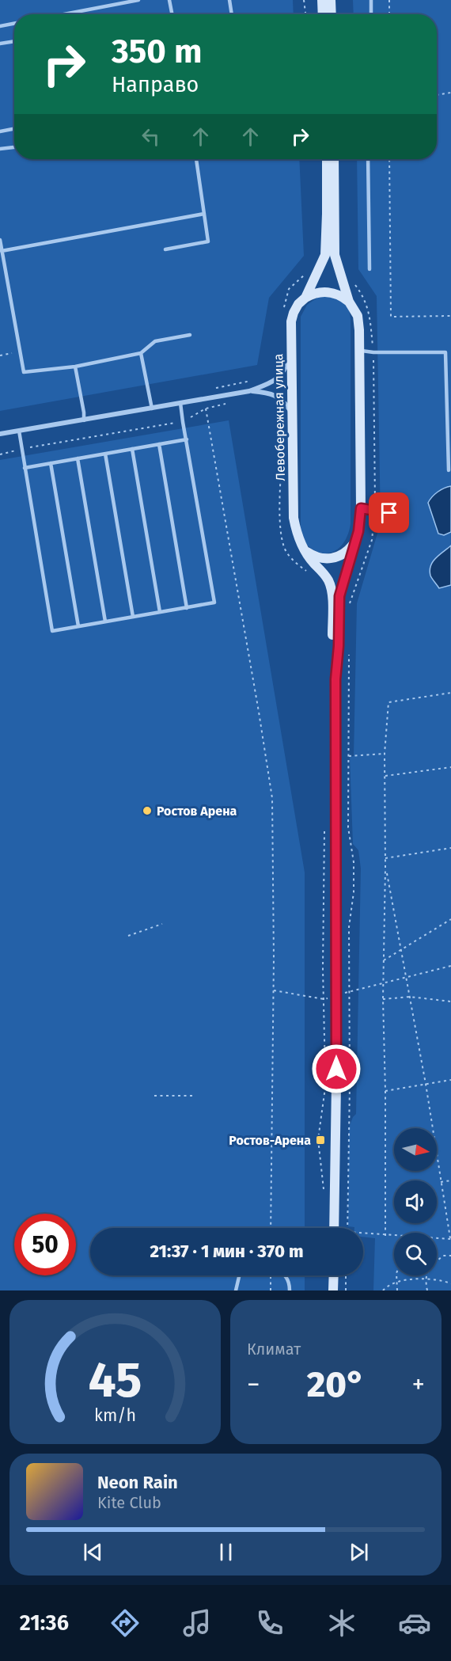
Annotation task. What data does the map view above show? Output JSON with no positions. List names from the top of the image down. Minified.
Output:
{"streets":{"main road":["Левобережная улица"]},"places":{"other":["Ростов Арена"],"transit":["Ростов-Арена"]},"north":"right","page":{"turn":["350 m","Направо"],"limit":"50","trip":"21:37 · 1 мин · 370 m","tile":"Климат","heat":["−","20°","+"],"song":["Neon Rain","Kite Club"],"tabs":"21:36","gauge":["45","km/h"]}}
